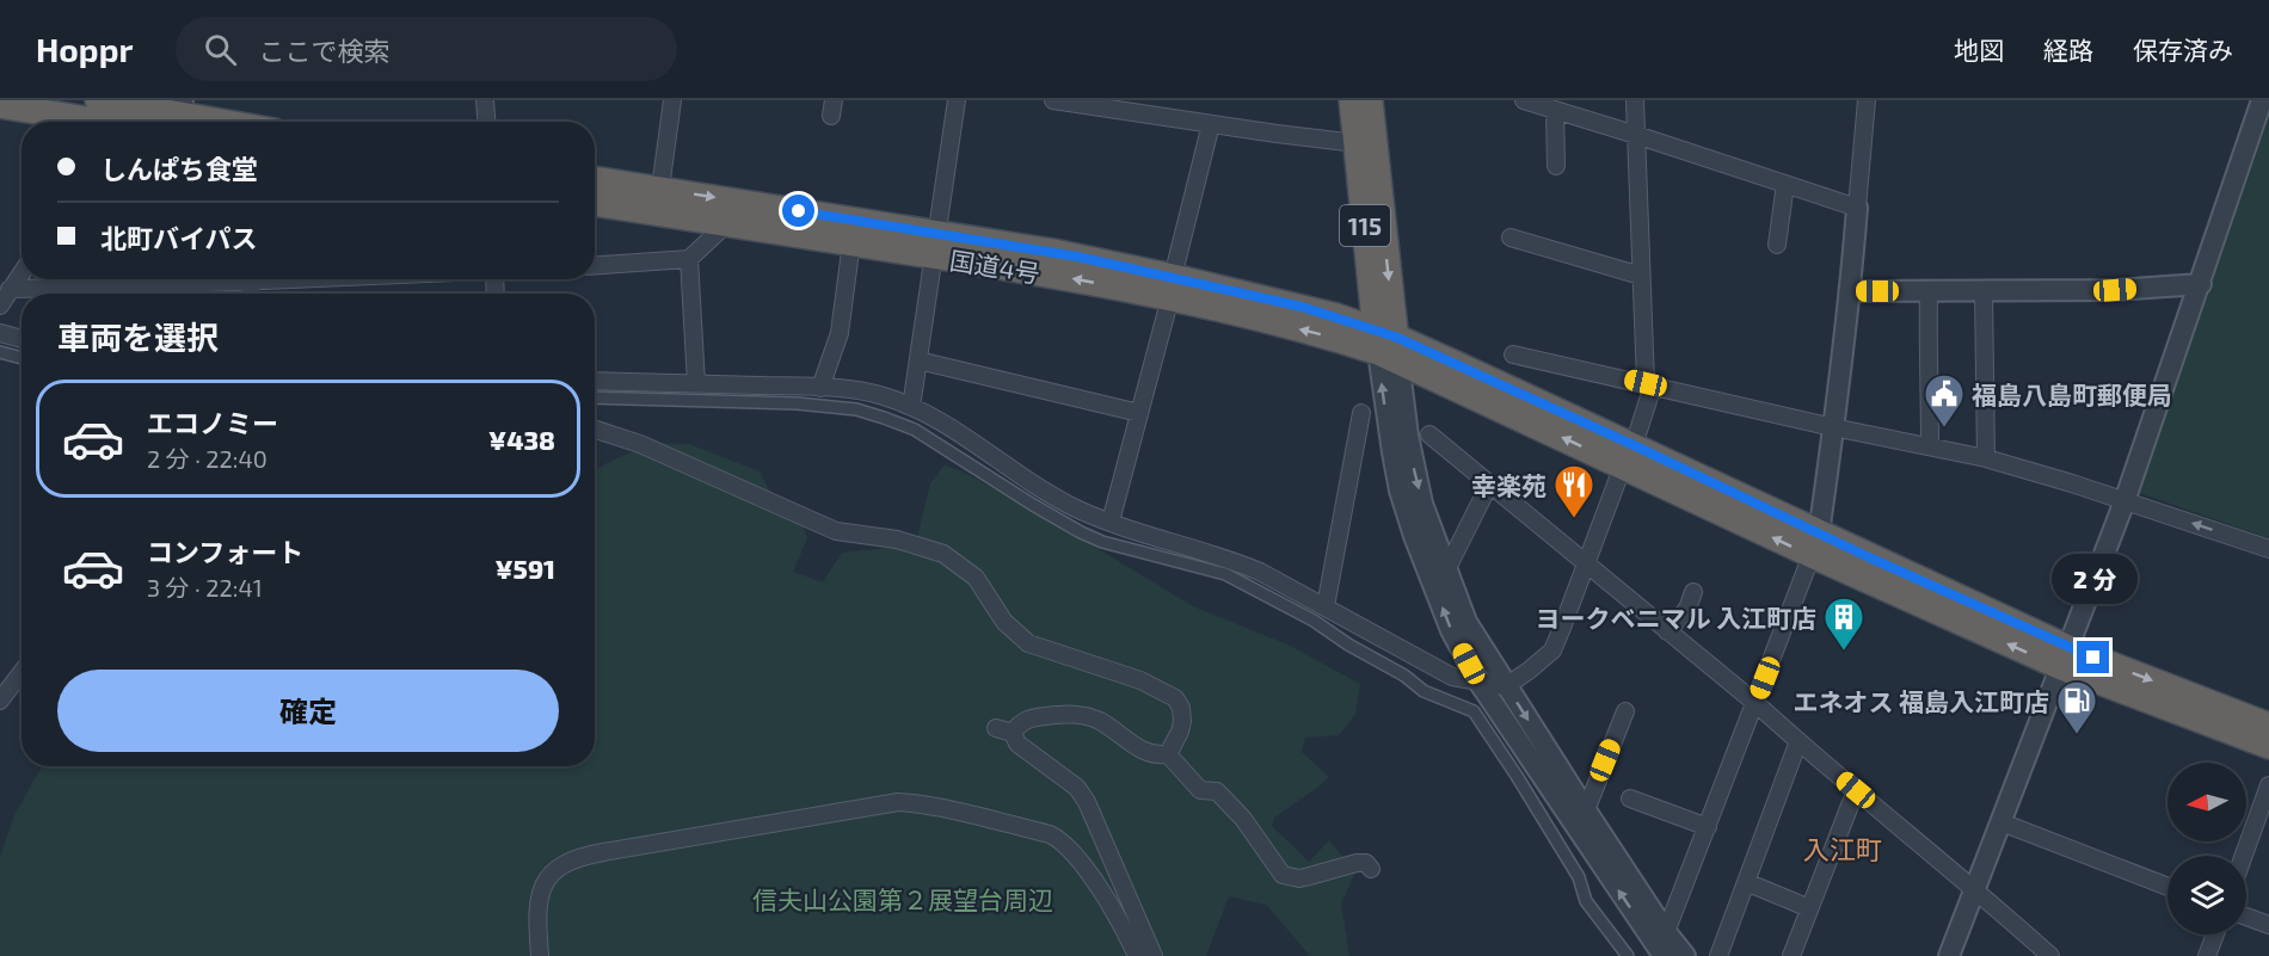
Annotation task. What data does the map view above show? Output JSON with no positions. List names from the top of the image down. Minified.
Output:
{"streets":{"highway":["115","国道4号"]},"crossings":[["115","国道4号"]],"districts":["入江町"],"parks":["信夫山公園第２展望台周辺"],"places":{"public building":["福島八島町郵便局"],"restaurant":["幸楽苑"],"building":["ヨークベニマル 入江町店"],"fuel station":["エネオス 福島入江町店"]},"north":"left","page":{"header":"Hoppr","search":"ここで検索","nav":["地図","経路","保存済み"],"banner":["しんぱち食堂","北町バイパス"],"heading":"車両を選択","list":[{"name":"エコノミー","note":"2 分 · 22:40","value":"¥438"},{"name":"コンフォート","note":"3 分 · 22:41","value":"¥591"}],"bubble":"2 分","buttons":"確定"}}
